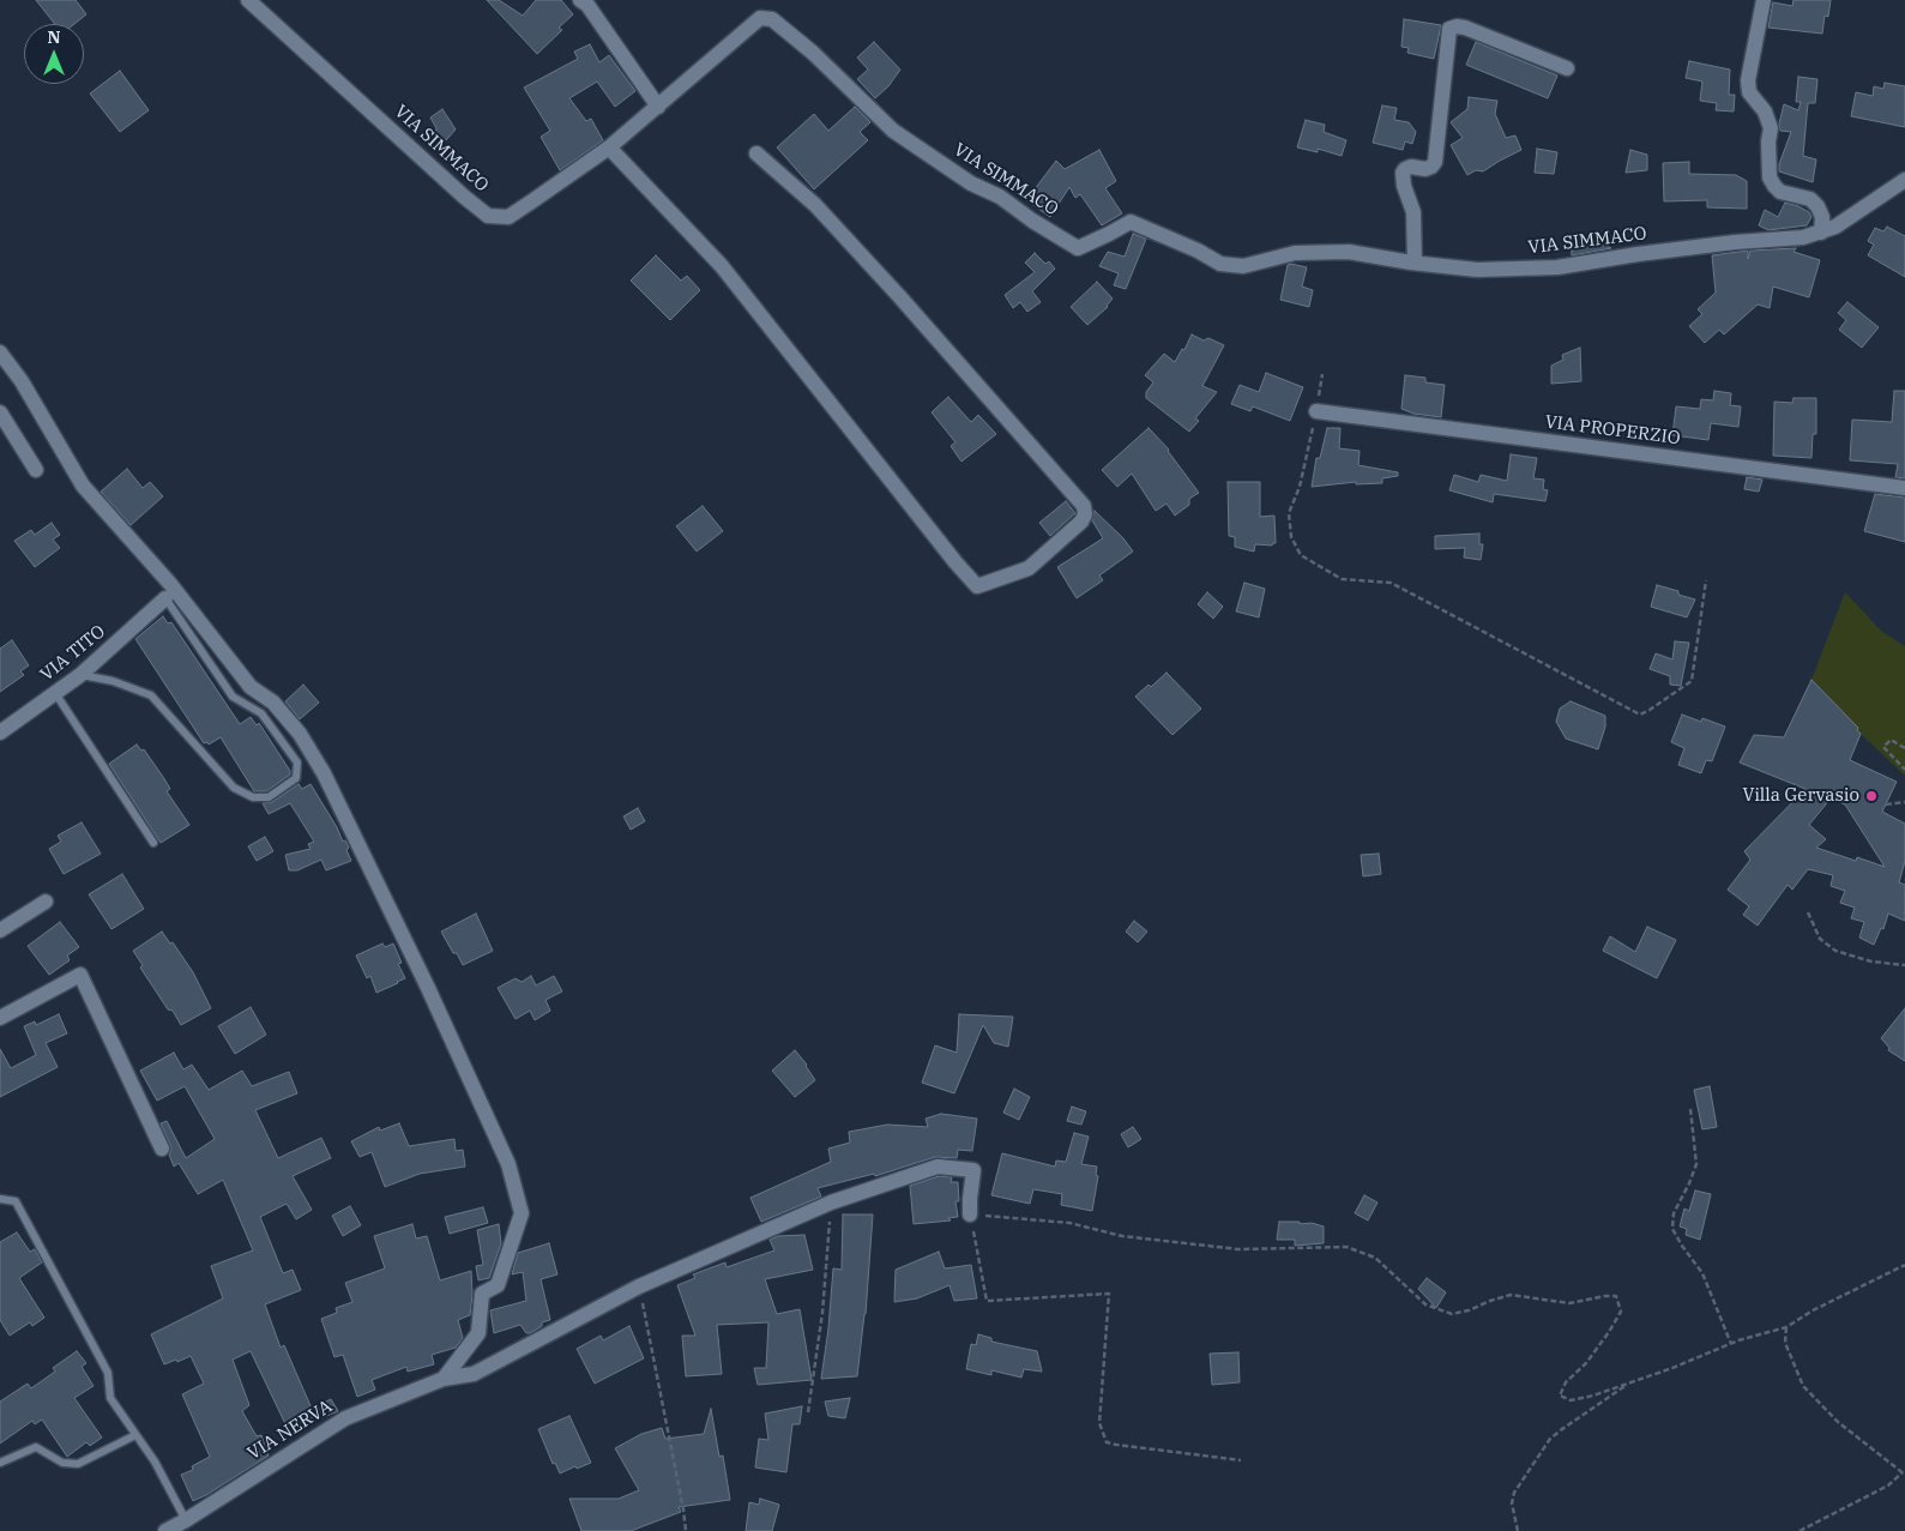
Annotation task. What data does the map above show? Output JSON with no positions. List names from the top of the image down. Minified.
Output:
{"streets":{"street":["VIA SIMMACO","VIA PROPERZIO","VIA TITO","VIA NERVA"]},"places":["Villa Gervasio"],"north":"top"}
